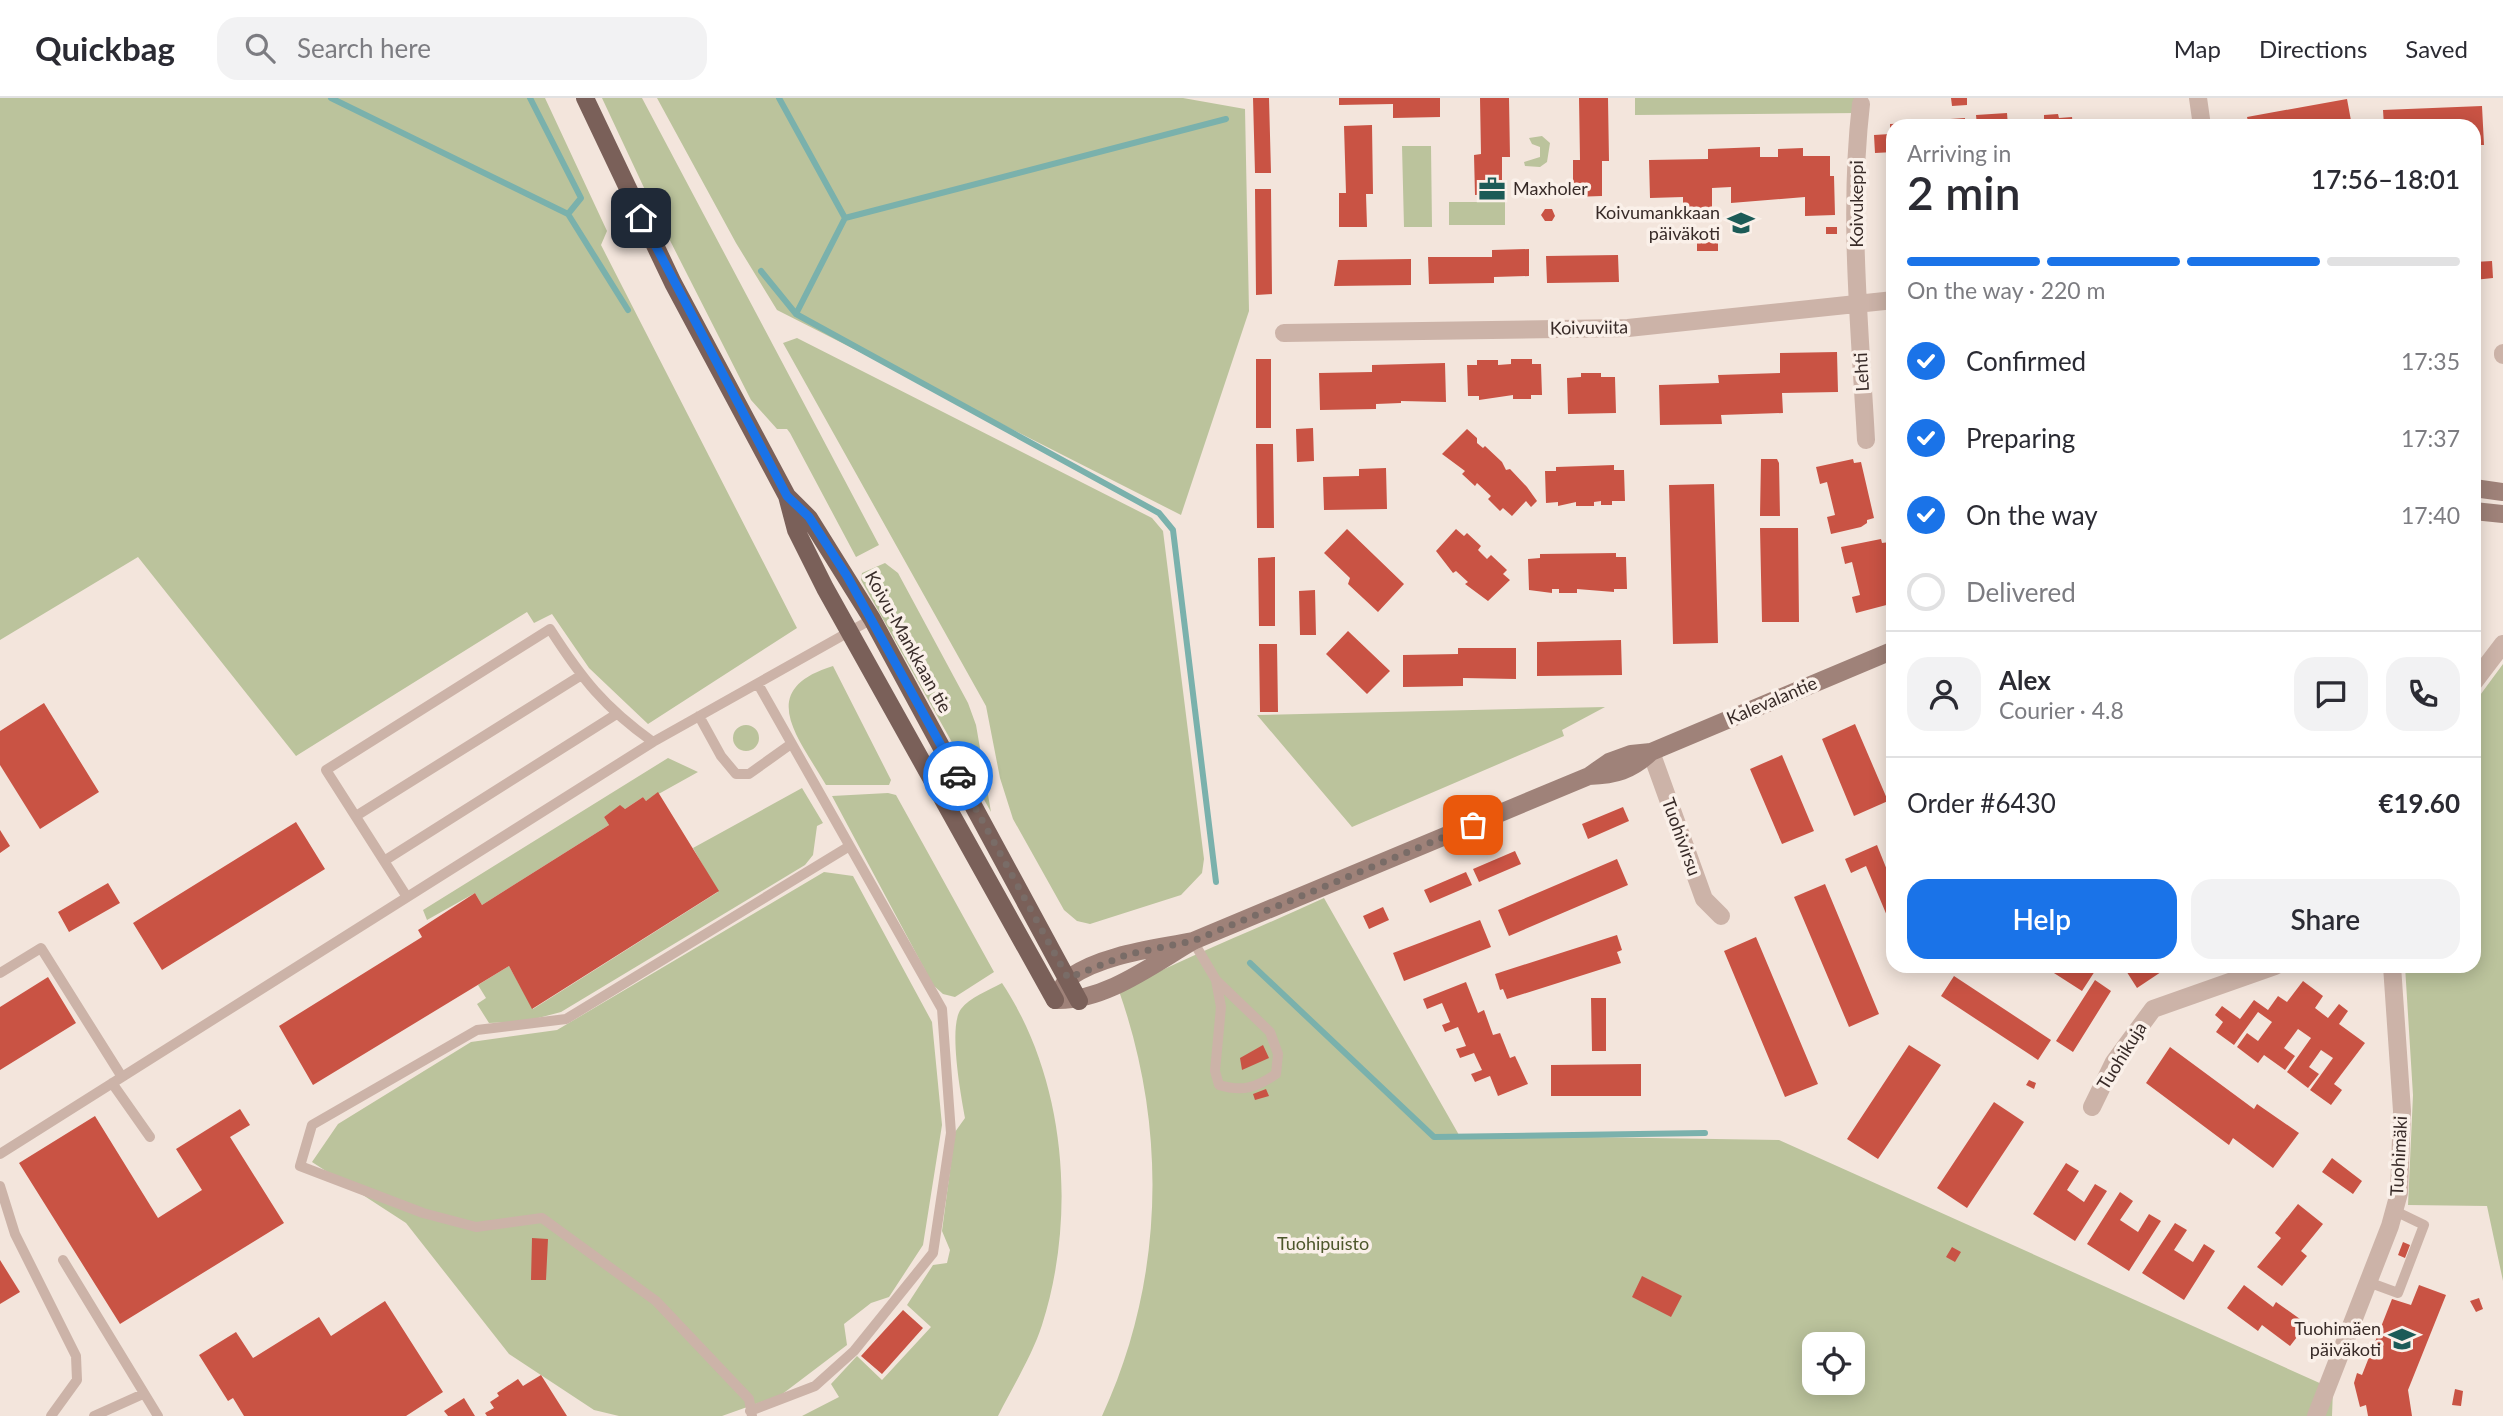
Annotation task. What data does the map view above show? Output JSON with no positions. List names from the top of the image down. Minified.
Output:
{"streets":{"main road":["Koivu-Mankkaan tie","Kalevalantie"],"street":["Koivukeppi","Koivuviita","Lehti","Tuohivirsu","Tuohikuja","Tuohimäki"]},"crossings":[["Koivukeppi","Koivuviita"],["Koivukeppi","Lehti"],["Koivuviita","Lehti"],["Koivu-Mankkaan tie","Kalevalantie"],["Kalevalantie","Tuohivirsu"]],"parks":["Tuohipuisto"],"places":{"office":["Maxholer"],"school or university":["Koivumankkaan päiväkoti","Tuohimäen päiväkoti"]},"page":{"header":"Quickbag","search":"Search here","nav":["Map","Directions","Saved"],"heading":["2 min","Arriving in","17:56–18:01"],"panel":["Alex","Courier · 4.8","Order #6430","€19.60"],"bar":"On the way · 220 m","list":[["Confirmed","17:35"],["Preparing","17:37"],["On the way","17:40"],"Delivered"],"buttons":["Help","Share"]}}
